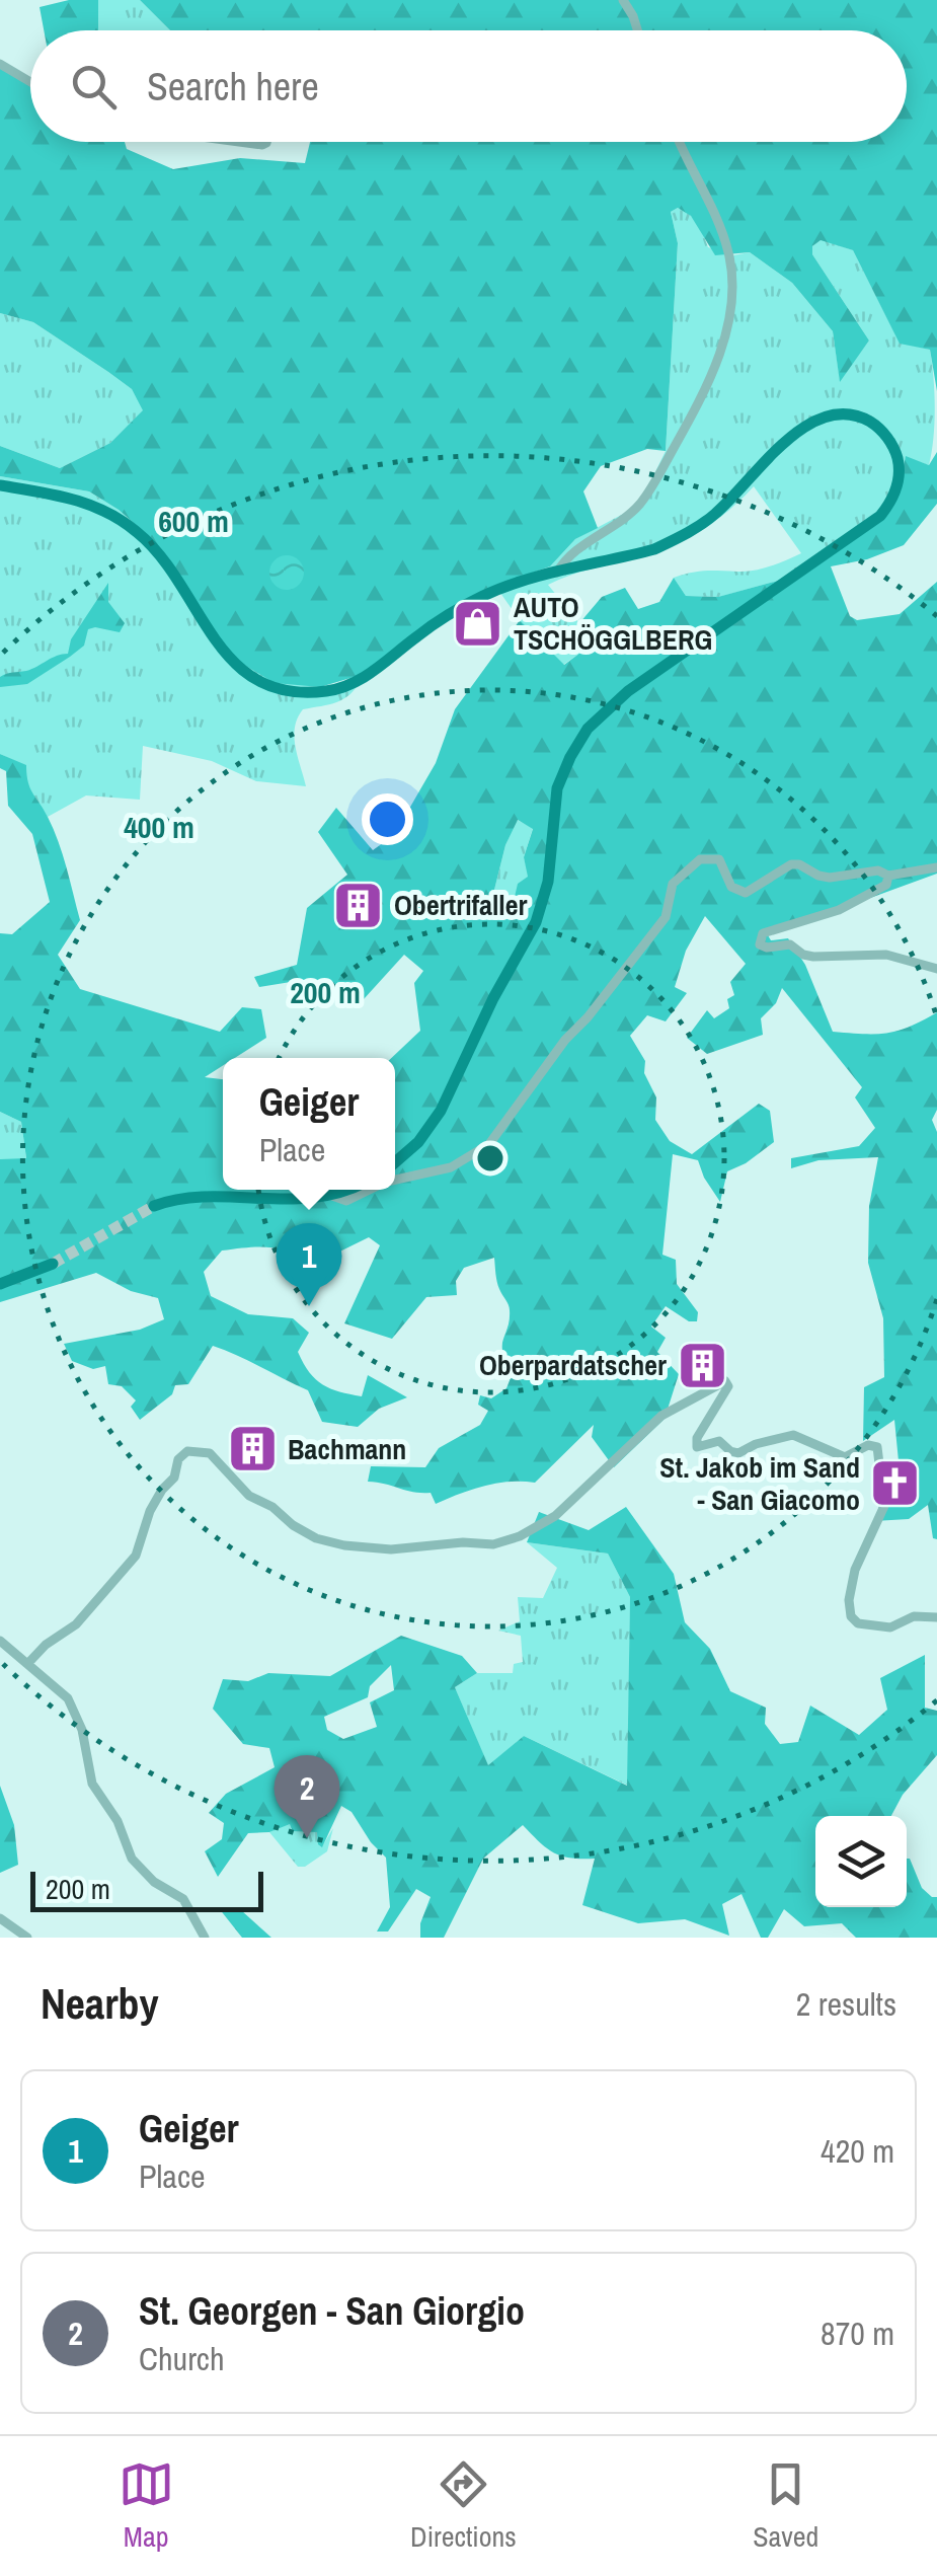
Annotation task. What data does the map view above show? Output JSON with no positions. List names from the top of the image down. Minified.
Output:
{"places":{"shop":["AUTO TSCHÖGGLBERG"],"building":["Obertrifaller","Oberpardatscher","Bachmann"],"church":["St. Jakob im Sand - San Giacomo"]},"scale_bar":"200 m","page":{"search":"Search here","popup":["Geiger","Place"],"pins":["1","2"],"scale":"200 m","heading":["Nearby","2 results"],"list":[{"mark":"1","name":"Geiger","note":"Place","value":"420 m"},{"mark":"2","name":"St. Georgen - San Giorgio","note":"Church","value":"870 m"}],"nav":["Map","Directions","Saved"]},"rings":["600 m","400 m","200 m"]}
